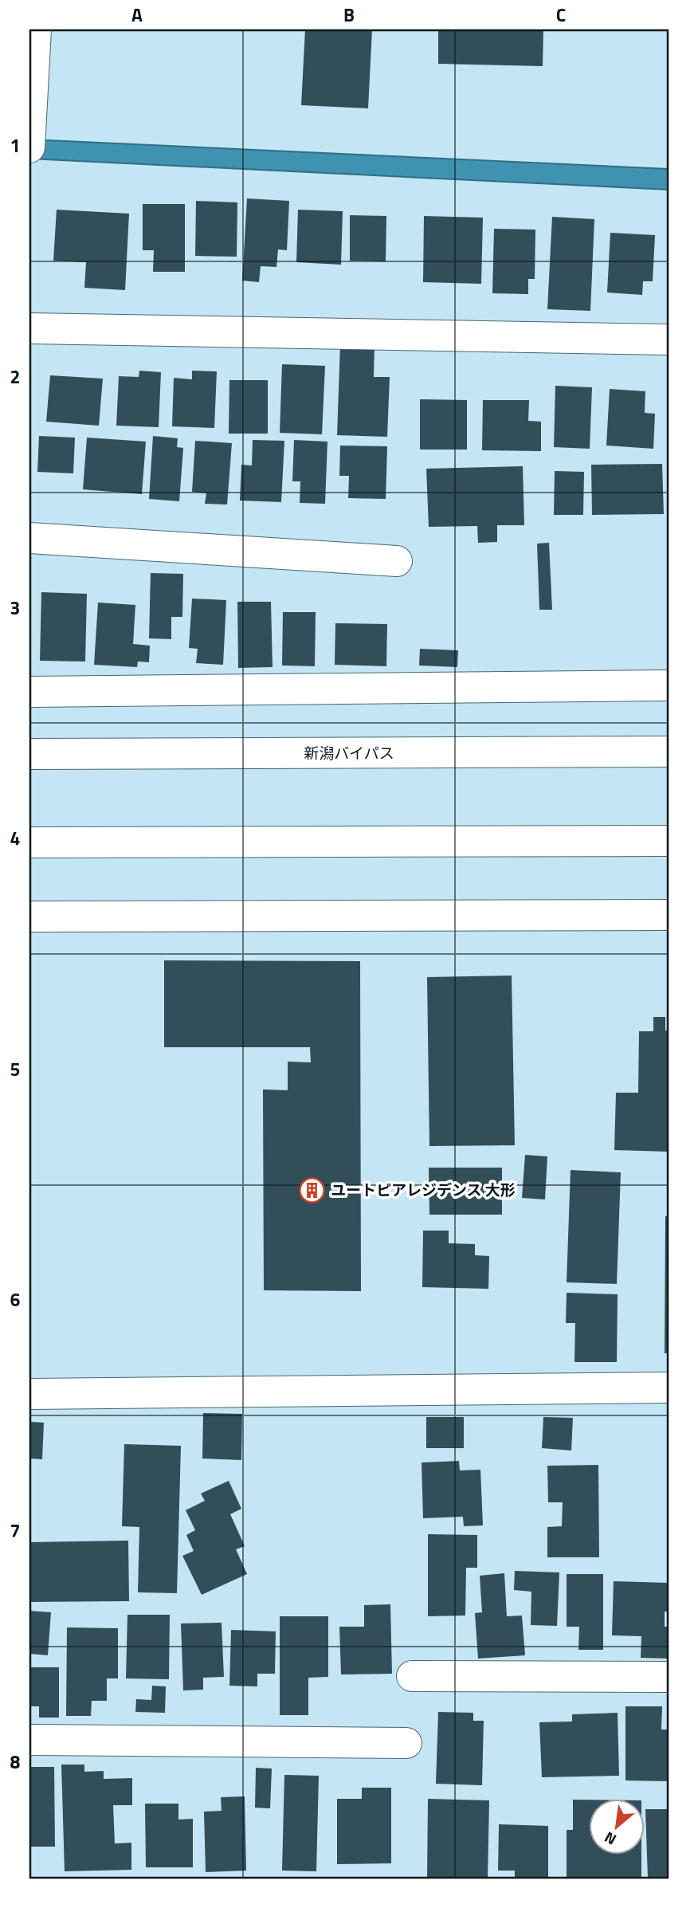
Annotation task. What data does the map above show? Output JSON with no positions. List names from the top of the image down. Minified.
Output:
{"streets":{"main road":["新潟バイパス"]},"places":{"building":["ユートピアレジデンス 大形"]},"north":"bottom left","grid":{"columns":["A","B","C"],"rows":["1","2","3","4","5","6","7","8"]}}
